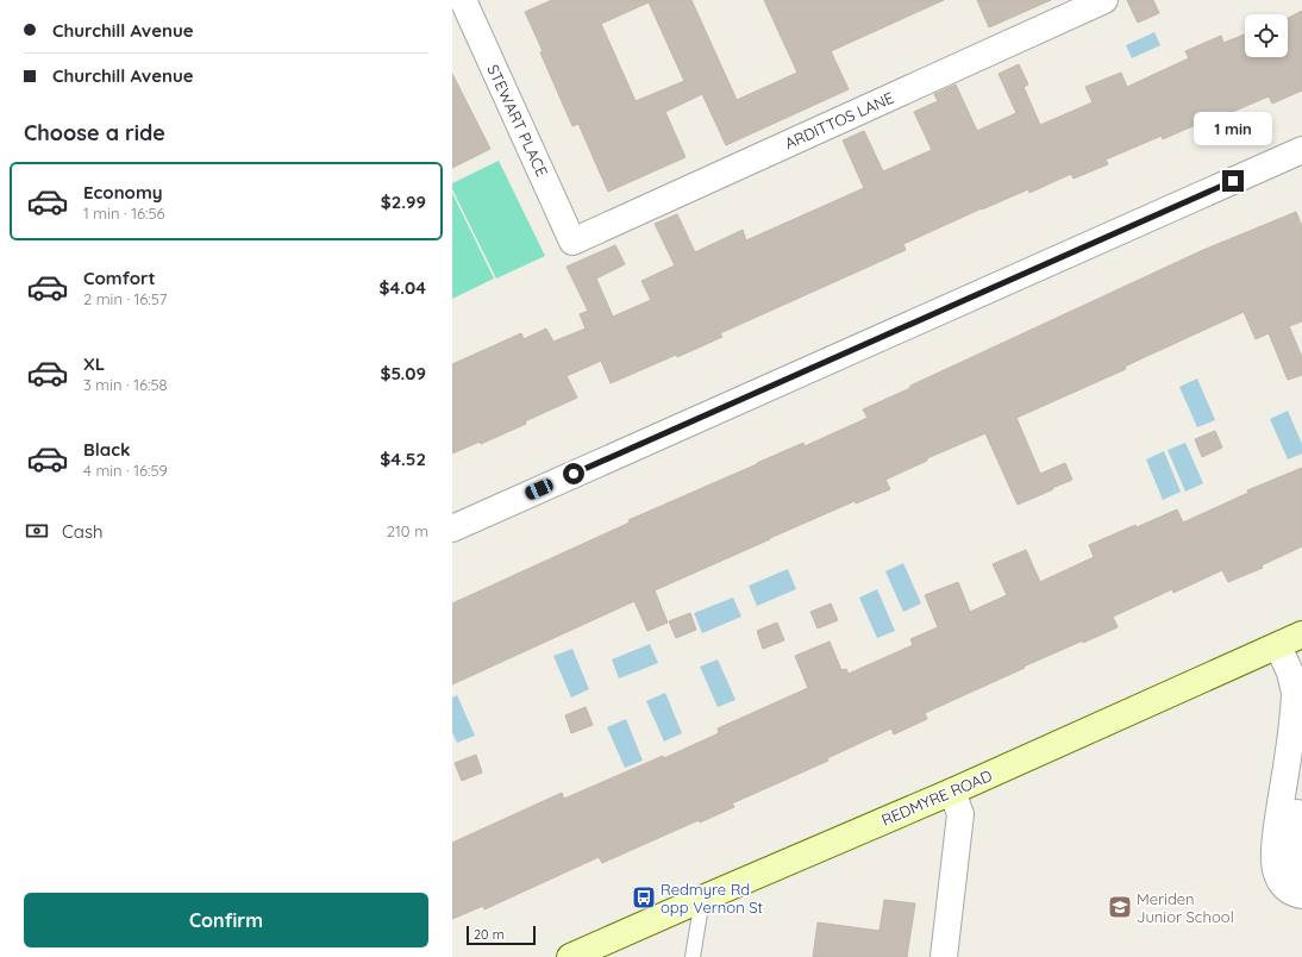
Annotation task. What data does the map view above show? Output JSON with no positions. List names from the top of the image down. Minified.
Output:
{"streets":{"main road":["REDMYRE ROAD"],"street":["STEWART PLACE","ARDITTOS LANE"]},"crossings":[["STEWART PLACE","ARDITTOS LANE"]],"places":{"bus stop":["Redmyre Rd opp Vernon St"],"school or university":["Meriden Junior School"]},"scale_bar":"20 m","page":{"banner":["Churchill Avenue","Churchill Avenue"],"heading":"Choose a ride","bubble":"1 min","list":[{"name":"Economy","note":"1 min · 16:56","value":"$2.99"},{"name":"Comfort","note":"2 min · 16:57","value":"$4.04"},{"name":"XL","note":"3 min · 16:58","value":"$5.09"},{"name":"Black","note":"4 min · 16:59","value":"$4.52"}],"pay":["Cash","210 m"],"buttons":"Confirm","scale":"20 m"}}
